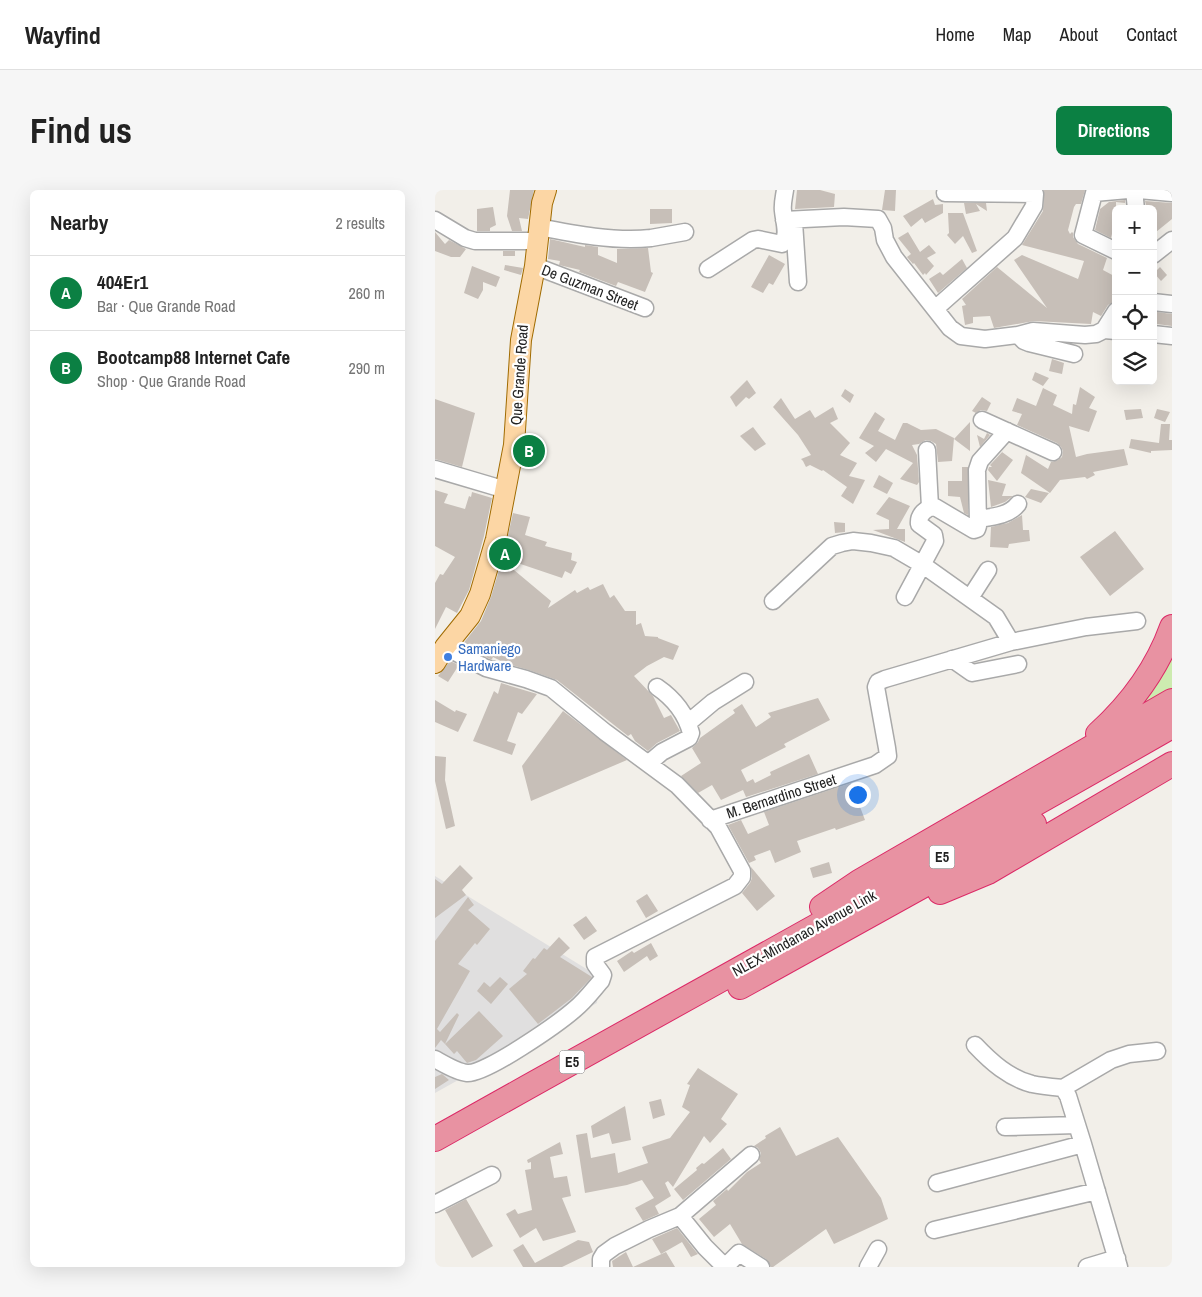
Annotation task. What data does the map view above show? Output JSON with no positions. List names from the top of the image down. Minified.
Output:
{"streets":{"highway":["E5","NLEX-Mindanao Avenue Link"],"main road":["Que Grande Road"],"street":["De Guzman Street","M. Bernardino Street"]},"crossings":[["De Guzman Street","Que Grande Road"],["Que Grande Road","M. Bernardino Street"]],"places":["Samaniego Hardware"],"page":{"header":"Wayfind","nav":["Home","Map","About","Contact"],"buttons":"Directions","title":"Find us","heading":["Nearby","2 results"],"map_buttons":["+","−"],"list":[{"mark":"A","name":"404Er1","note":"Bar · Que Grande Road","value":"260 m"},{"mark":"B","name":"Bootcamp88 Internet Cafe","note":"Shop · Que Grande Road","value":"290 m"}],"pins":["B","A"]}}
